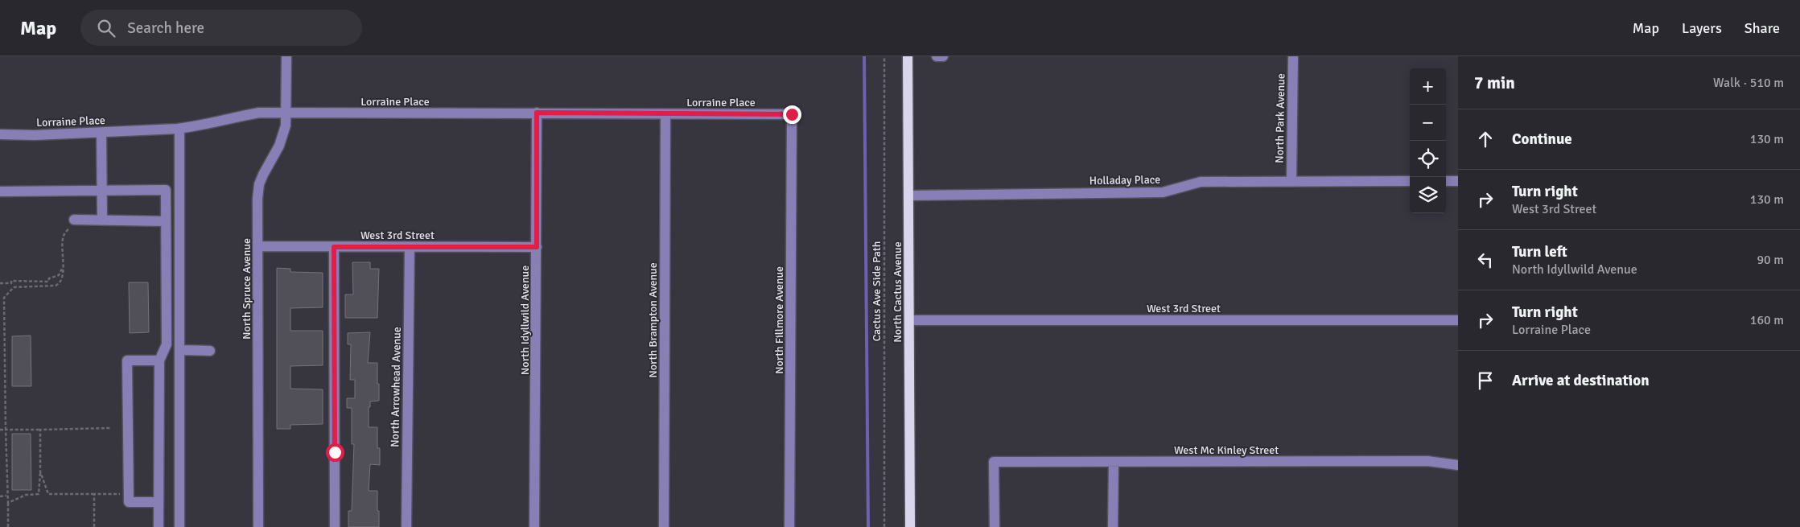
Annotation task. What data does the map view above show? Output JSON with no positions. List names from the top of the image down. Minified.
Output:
{"streets":{"main road":["North Cactus Avenue"],"street":["Lorraine Place","North Park Avenue","Holladay Place","West 3rd Street","North Spruce Avenue","North Idyllwild Avenue","North Brampton Avenue","North Fillmore Avenue","North Arrowhead Avenue","West Mc Kinley Street"],"path":["Cactus Ave Side Path"]},"crossings":[["Lorraine Place","North Spruce Avenue"],["Lorraine Place","North Idyllwild Avenue"],["Lorraine Place","North Brampton Avenue"],["Lorraine Place","North Fillmore Avenue"],["North Park Avenue","Holladay Place"],["Holladay Place","North Cactus Avenue"],["West 3rd Street","North Spruce Avenue"],["West 3rd Street","North Cactus Avenue"],["West 3rd Street","North Idyllwild Avenue"],["West 3rd Street","North Arrowhead Avenue"]],"page":{"header":"Map","search":"Search here","nav":["Map","Layers","Share"],"heading":["7 min","Walk · 510 m"],"map_buttons":["+","−"],"list":[["Continue","130 m"],["Turn right","West 3rd Street","130 m"],["Turn left","North Idyllwild Avenue","90 m"],["Turn right","Lorraine Place","160 m"],"Arrive at destination"]}}
